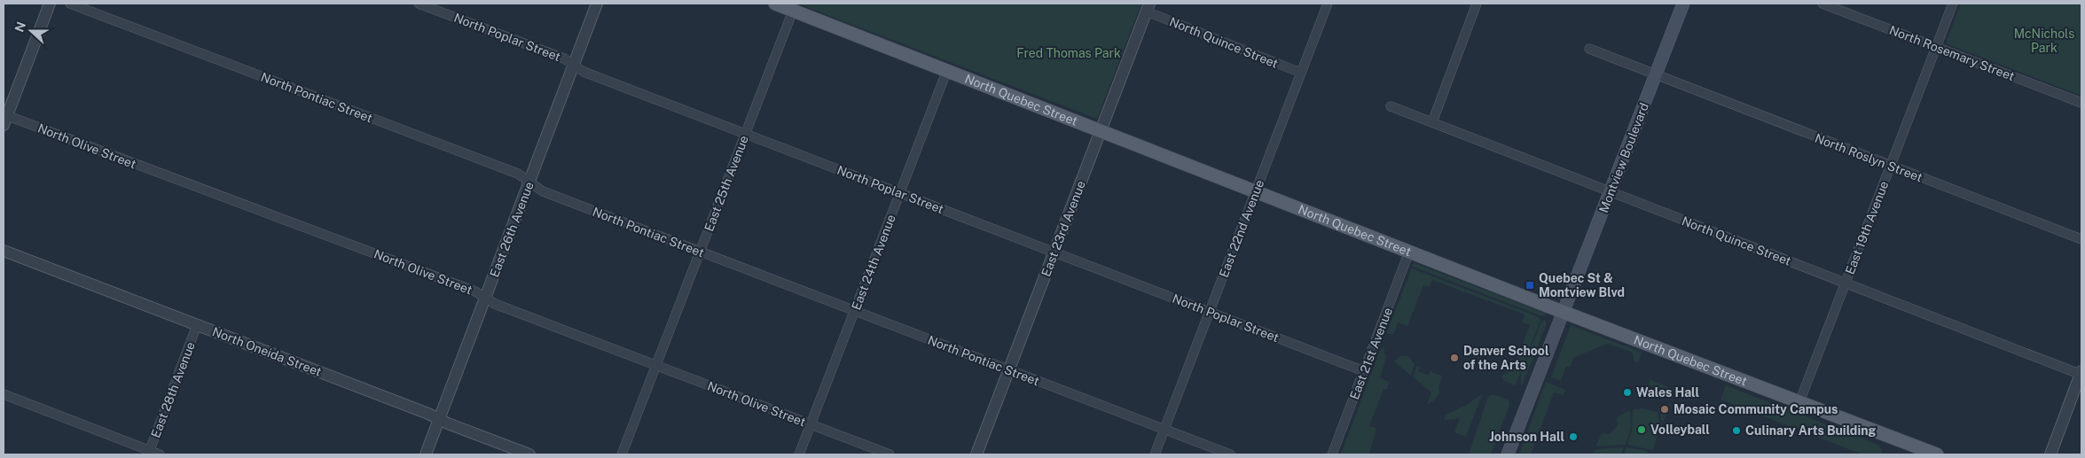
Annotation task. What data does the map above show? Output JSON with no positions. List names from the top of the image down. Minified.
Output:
{"streets":{"main road":["North Quebec Street","Montview Boulevard"],"street":["North Poplar Street","North Quince Street","North Rosemary Street","North Pontiac Street","North Olive Street","North Roslyn Street","East 25th Avenue","East 19th Avenue","East 23rd Avenue","East 22nd Avenue","East 26th Avenue","East 24th Avenue","North Oneida Street","East 21st Avenue","East 28th Avenue"]},"crossings":[["North Poplar Street","East 25th Avenue"],["North Poplar Street","East 23rd Avenue"],["North Poplar Street","East 22nd Avenue"],["North Poplar Street","East 26th Avenue"],["North Poplar Street","East 24th Avenue"],["North Poplar Street","East 21st Avenue"],["North Quince Street","Montview Boulevard"],["North Quince Street","East 19th Avenue"],["North Quince Street","East 23rd Avenue"],["North Quince Street","East 22nd Avenue"],["North Rosemary Street","East 19th Avenue"],["North Pontiac Street","East 25th Avenue"],["North Pontiac Street","East 23rd Avenue"],["North Pontiac Street","East 22nd Avenue"],["North Pontiac Street","East 26th Avenue"],["North Pontiac Street","East 24th Avenue"],["North Quebec Street","Montview Boulevard"],["North Quebec Street","East 25th Avenue"],["North Quebec Street","East 19th Avenue"],["North Quebec Street","East 23rd Avenue"],["North Quebec Street","East 22nd Avenue"],["North Quebec Street","East 24th Avenue"],["North Quebec Street","East 21st Avenue"],["North Olive Street","East 25th Avenue"],["North Olive Street","East 26th Avenue"],["North Olive Street","East 24th Avenue"],["Montview Boulevard","North Roslyn Street"],["North Roslyn Street","East 19th Avenue"],["East 26th Avenue","North Oneida Street"],["North Oneida Street","East 28th Avenue"]],"parks":["McNichols Park","Fred Thomas Park"],"places":{"transit":["Quebec St & Montview Blvd"],"other":["Denver School of the Arts","Wales Hall","Mosaic Community Campus","Volleyball","Culinary Arts Building","Johnson Hall"]},"north":"left"}
